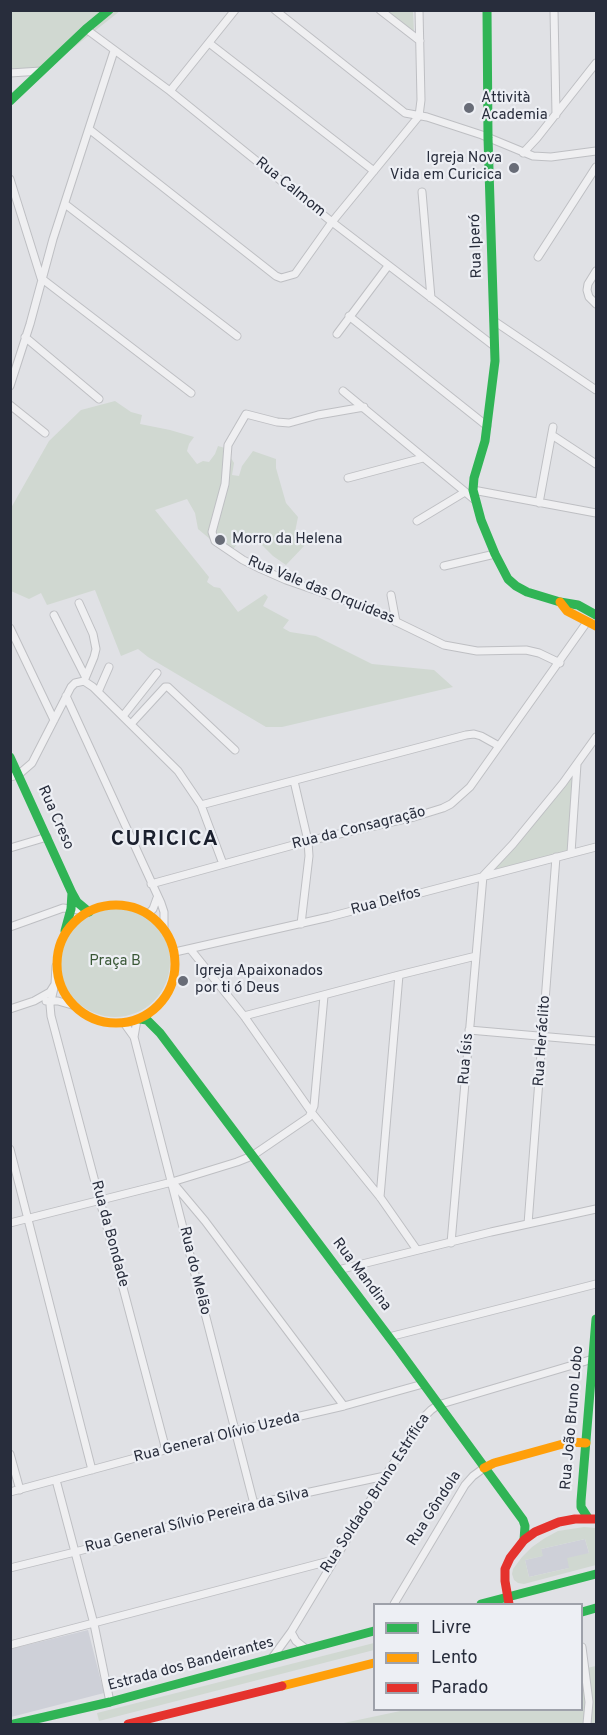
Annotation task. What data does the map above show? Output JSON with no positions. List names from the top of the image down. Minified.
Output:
{"streets":{"street":["Rua Calmom","Rua Iperó","Rua Vale das Orquideas","Rua Creso","Rua da Consagração","Rua Delfos","Rua Heráclito","Rua Ísis","Rua da Bondade","Rua do Melão","Rua Mandina","Rua João Bruno Lobo","Rua General Olívio Uzeda","Rua Soldado Bruno Estrífica","Rua Gôndola","Rua General Sílvio Pereira da Silva","Estrada dos Bandeirantes"]},"crossings":[["Rua Calmom","Rua Iperó"],["Rua Vale das Orquideas","Rua da Consagração"],["Rua Creso","Rua Delfos"],["Rua Creso","Rua da Bondade"],["Rua Creso","Rua do Melão"],["Rua Creso","Rua Mandina"],["Rua Delfos","Rua Heráclito"],["Rua Delfos","Rua Ísis"],["Rua Delfos","Rua da Bondade"],["Rua Delfos","Rua do Melão"],["Rua Delfos","Rua Mandina"],["Rua da Bondade","Rua do Melão"],["Rua da Bondade","Rua Mandina"],["Rua da Bondade","Rua General Olívio Uzeda"],["Rua do Melão","Rua Mandina"],["Rua do Melão","Rua General Olívio Uzeda"],["Rua do Melão","Rua General Sílvio Pereira da Silva"],["Rua Mandina","Rua General Olívio Uzeda"],["Rua Mandina","Rua Soldado Bruno Estrífica"],["Rua Mandina","Rua Gôndola"],["Rua João Bruno Lobo","Rua Soldado Bruno Estrífica"],["Rua João Bruno Lobo","Rua Gôndola"],["Rua Soldado Bruno Estrífica","Rua General Sílvio Pereira da Silva"],["Rua Soldado Bruno Estrífica","Estrada dos Bandeirantes"]],"districts":["CURICICA"],"parks":["Praça B"],"places":["Attività Academia","Igreja Nova Vida em Curicica","Morro da Helena","Igreja Apaixonados por ti ó Deus"],"legend":["Livre","Lento","Parado"]}
